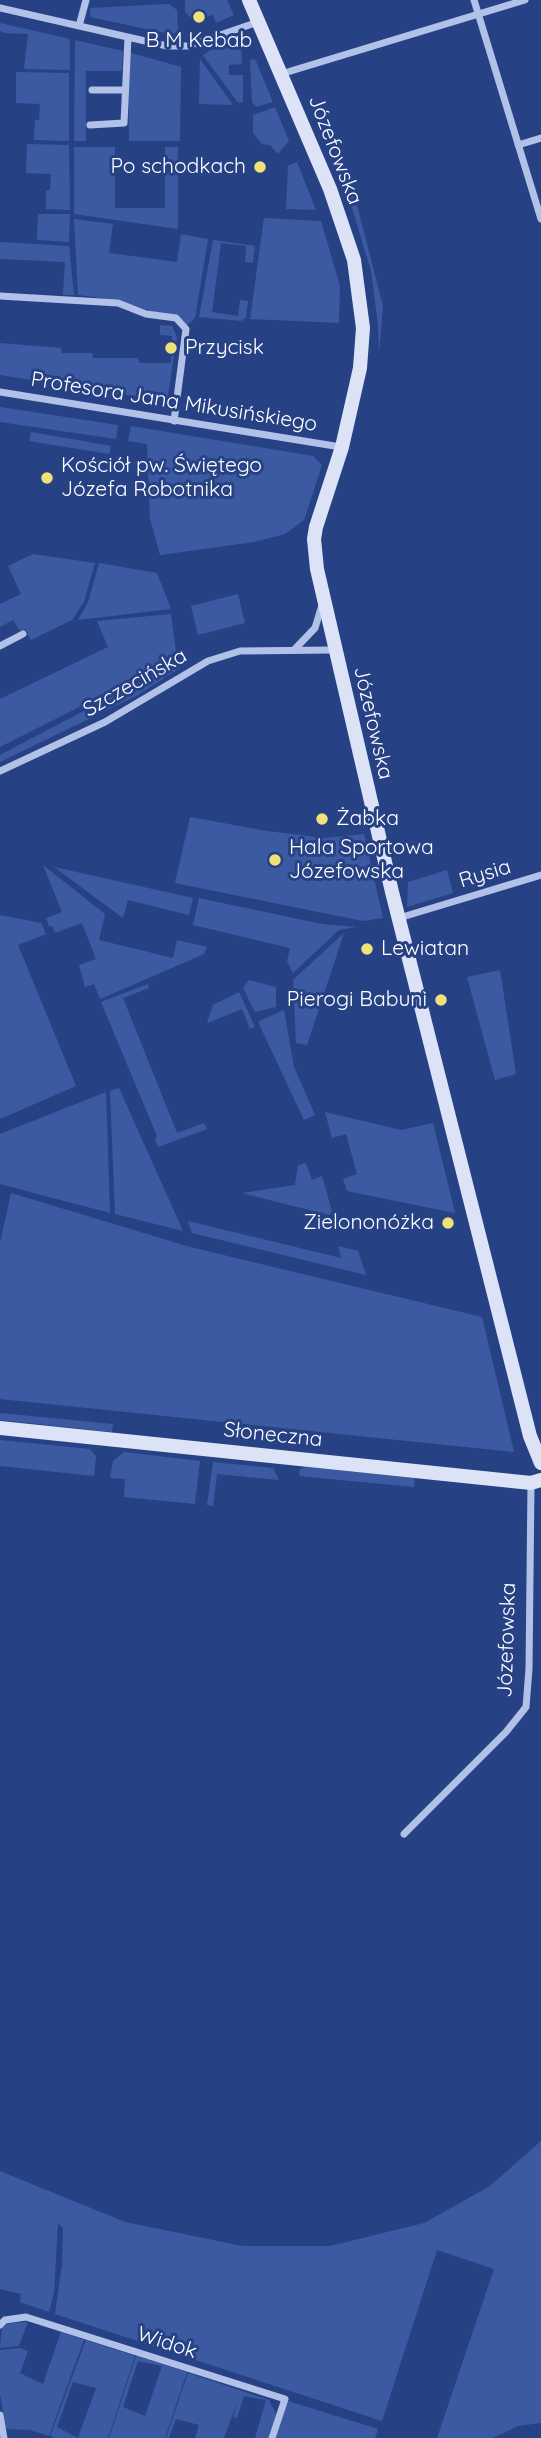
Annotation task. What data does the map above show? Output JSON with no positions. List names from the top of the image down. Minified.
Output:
{"streets":{"street":["Józefowska","Profesora Jana Mikusińskiego","Szczecińska","Rysia","Słoneczna","Widok"]},"crossings":[["Józefowska","Profesora Jana Mikusińskiego"],["Józefowska","Szczecińska"],["Józefowska","Rysia"],["Józefowska","Słoneczna"]],"places":["B M Kebab","Po schodkach","Przycisk","Kościół pw. Świętego Józefa Robotnika","Żabka","Hala Sportowa Józefowska","Lewiatan","Pierogi Babuni","Zielononóżka"]}
